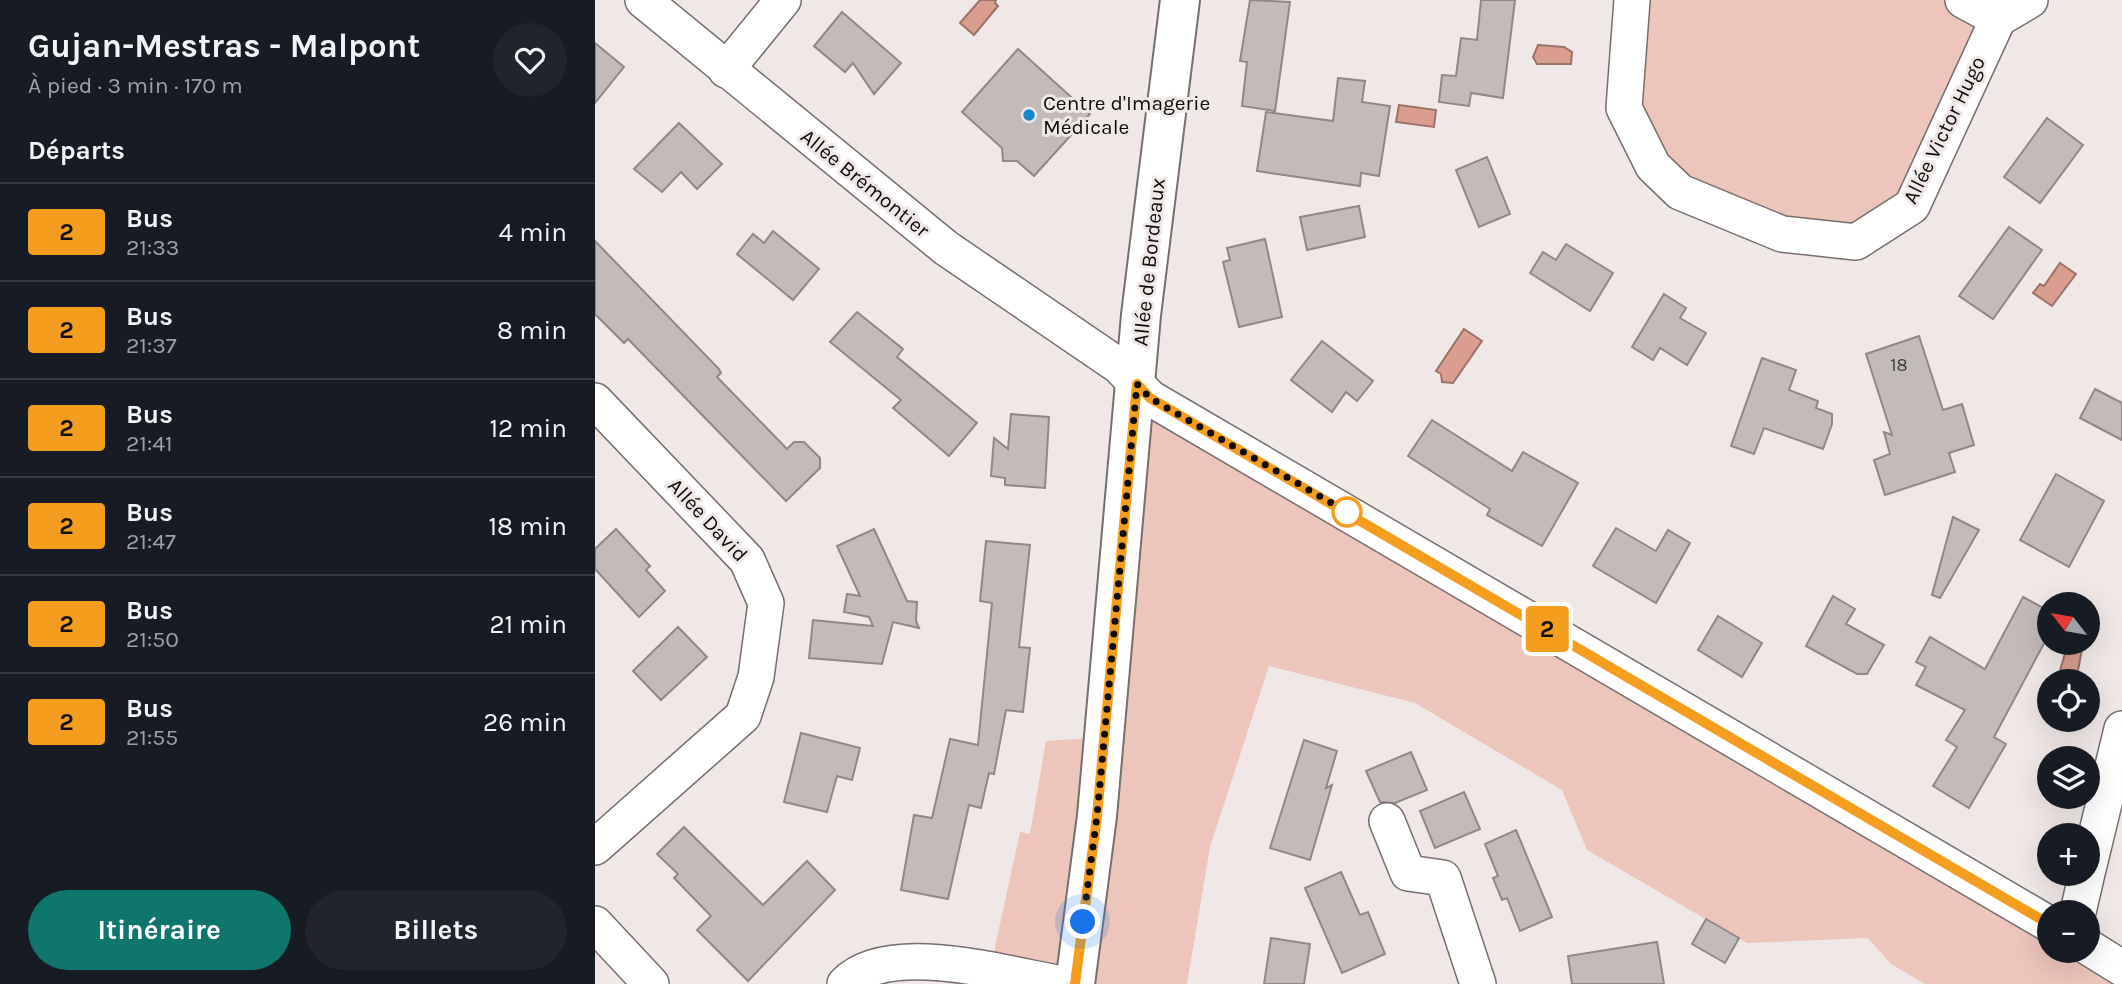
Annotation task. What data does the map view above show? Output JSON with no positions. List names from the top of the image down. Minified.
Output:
{"streets":{"main road":["Allée de Bordeaux"],"street":["Allée Victor Hugo","Allée Brémontier","Allée David"]},"crossings":[["Allée Brémontier","Allée de Bordeaux"]],"places":["Centre d'Imagerie Médicale"],"lines":["bus line 2"],"house_numbers":["18"],"north":"top left","page":{"heading":[["Gujan-Mestras - Malpont","À pied · 3 min · 170 m"],"Départs"],"on_map":"2","list":[{"mark":"2","name":"Bus","note":"21:33","value":"4 min"},{"mark":"2","name":"Bus","note":"21:37","value":"8 min"},{"mark":"2","name":"Bus","note":"21:41","value":"12 min"},{"mark":"2","name":"Bus","note":"21:47","value":"18 min"},{"mark":"2","name":"Bus","note":"21:50","value":"21 min"},{"mark":"2","name":"Bus","note":"21:55","value":"26 min"}],"map_buttons":["+","−"],"buttons":["Itinéraire","Billets"]}}
